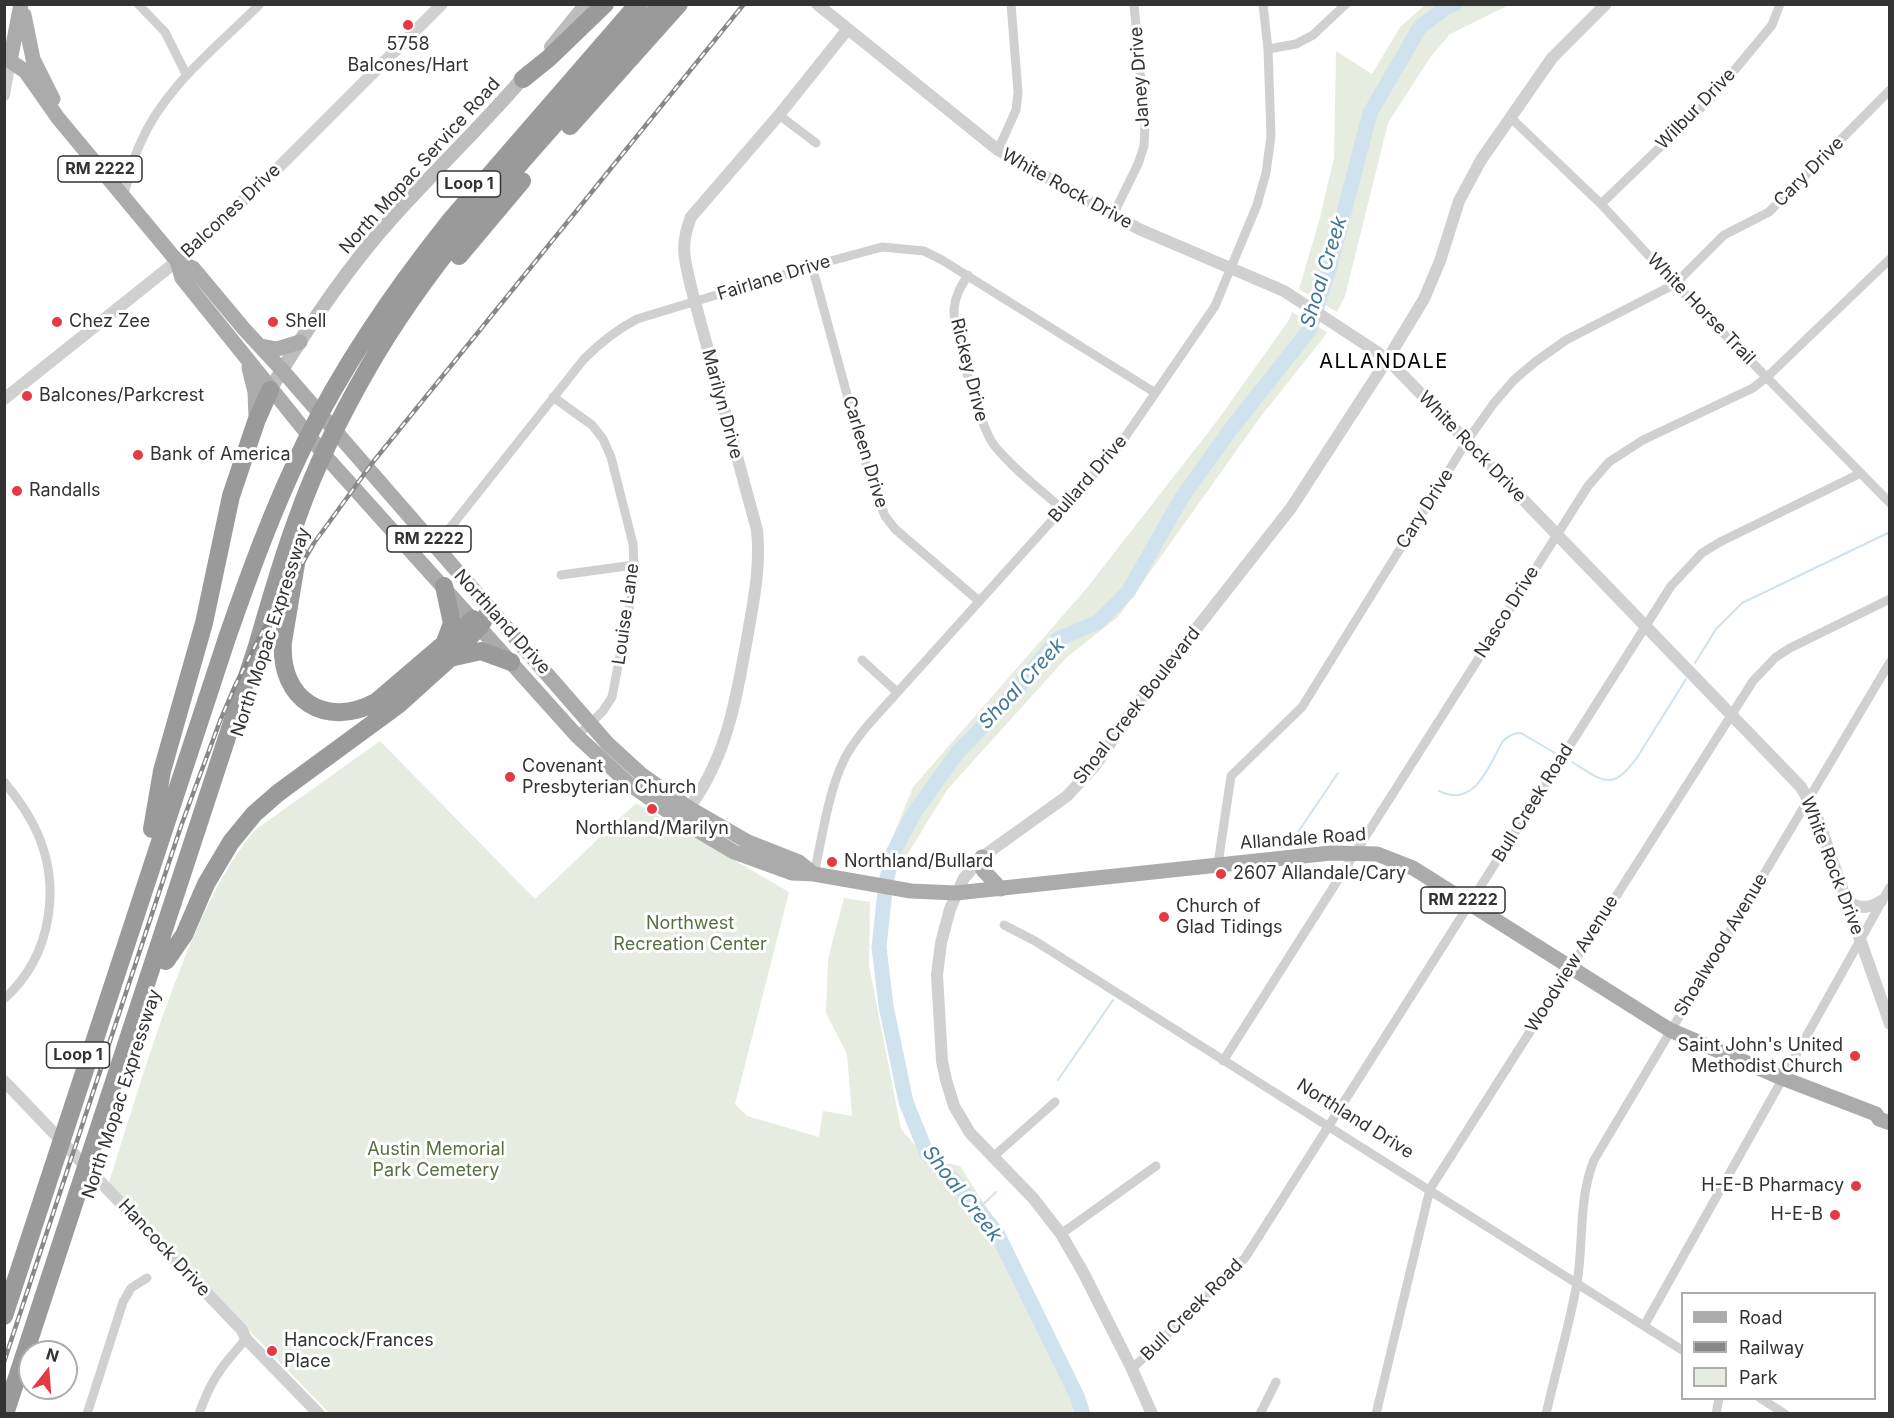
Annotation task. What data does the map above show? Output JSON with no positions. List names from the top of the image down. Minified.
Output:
{"streets":{"highway":["Loop 1","North Mopac Expressway"],"main road":["North Mopac Service Road","RM 2222","Northland Drive","Allandale Road"],"street":["Janey Drive","Wilbur Drive","Cary Drive","White Rock Drive","Balcones Drive","Fairlane Drive","White Horse Trail","Rickey Drive","Marilyn Drive","Carleen Drive","Bullard Drive","Nasco Drive","Louise Lane","Shoal Creek Boulevard","Bull Creek Road","Shoalwood Avenue","Woodview Avenue","Hancock Drive"]},"crossings":[["Janey Drive","White Rock Drive"],["Wilbur Drive","White Horse Trail"],["North Mopac Service Road","Northland Drive"],["RM 2222","Northland Drive"],["Cary Drive","White Rock Drive"],["Cary Drive","White Horse Trail"],["Cary Drive","Allandale Road"],["White Rock Drive","Marilyn Drive"],["White Rock Drive","Bullard Drive"],["White Rock Drive","Nasco Drive"],["White Rock Drive","Shoal Creek Boulevard"],["White Rock Drive","Bull Creek Road"],["White Rock Drive","Shoalwood Avenue"],["White Rock Drive","Woodview Avenue"],["Balcones Drive","Northland Drive"],["Fairlane Drive","Rickey Drive"],["Fairlane Drive","Marilyn Drive"],["Fairlane Drive","Carleen Drive"],["Fairlane Drive","Bullard Drive"],["Fairlane Drive","Louise Lane"],["White Horse Trail","Nasco Drive"],["White Horse Trail","Shoal Creek Boulevard"],["White Horse Trail","Bull Creek Road"],["Rickey Drive","Bullard Drive"],["Marilyn Drive","Northland Drive"],["Carleen Drive","Bullard Drive"],["Bullard Drive","Northland Drive"],["Nasco Drive","Northland Drive"],["Nasco Drive","Allandale Road"],["Louise Lane","Northland Drive"],["Northland Drive","Shoal Creek Boulevard"],["Northland Drive","Bull Creek Road"],["Northland Drive","Allandale Road"],["Northland Drive","Shoalwood Avenue"],["Northland Drive","Woodview Avenue"],["Shoal Creek Boulevard","Bull Creek Road"],["Shoal Creek Boulevard","Allandale Road"],["Bull Creek Road","Allandale Road"],["Allandale Road","Shoalwood Avenue"],["Allandale Road","Woodview Avenue"]],"districts":["ALLANDALE"],"water":["Shoal Creek"],"parks":["Northwest Recreation Center","Austin Memorial Park Cemetery"],"places":["5758 Balcones/Hart","Chez Zee","Shell","Balcones/Parkcrest","Bank of America","Randalls","Covenant Presbyterian Church","Northland/Marilyn","Northland/Bullard","2607 Allandale/Cary","Church of Glad Tidings","Saint John's United Methodist Church","H-E-B Pharmacy","H-E-B","Hancock/Frances Place"],"legend":["Road","Railway","Park"],"north":"top"}
